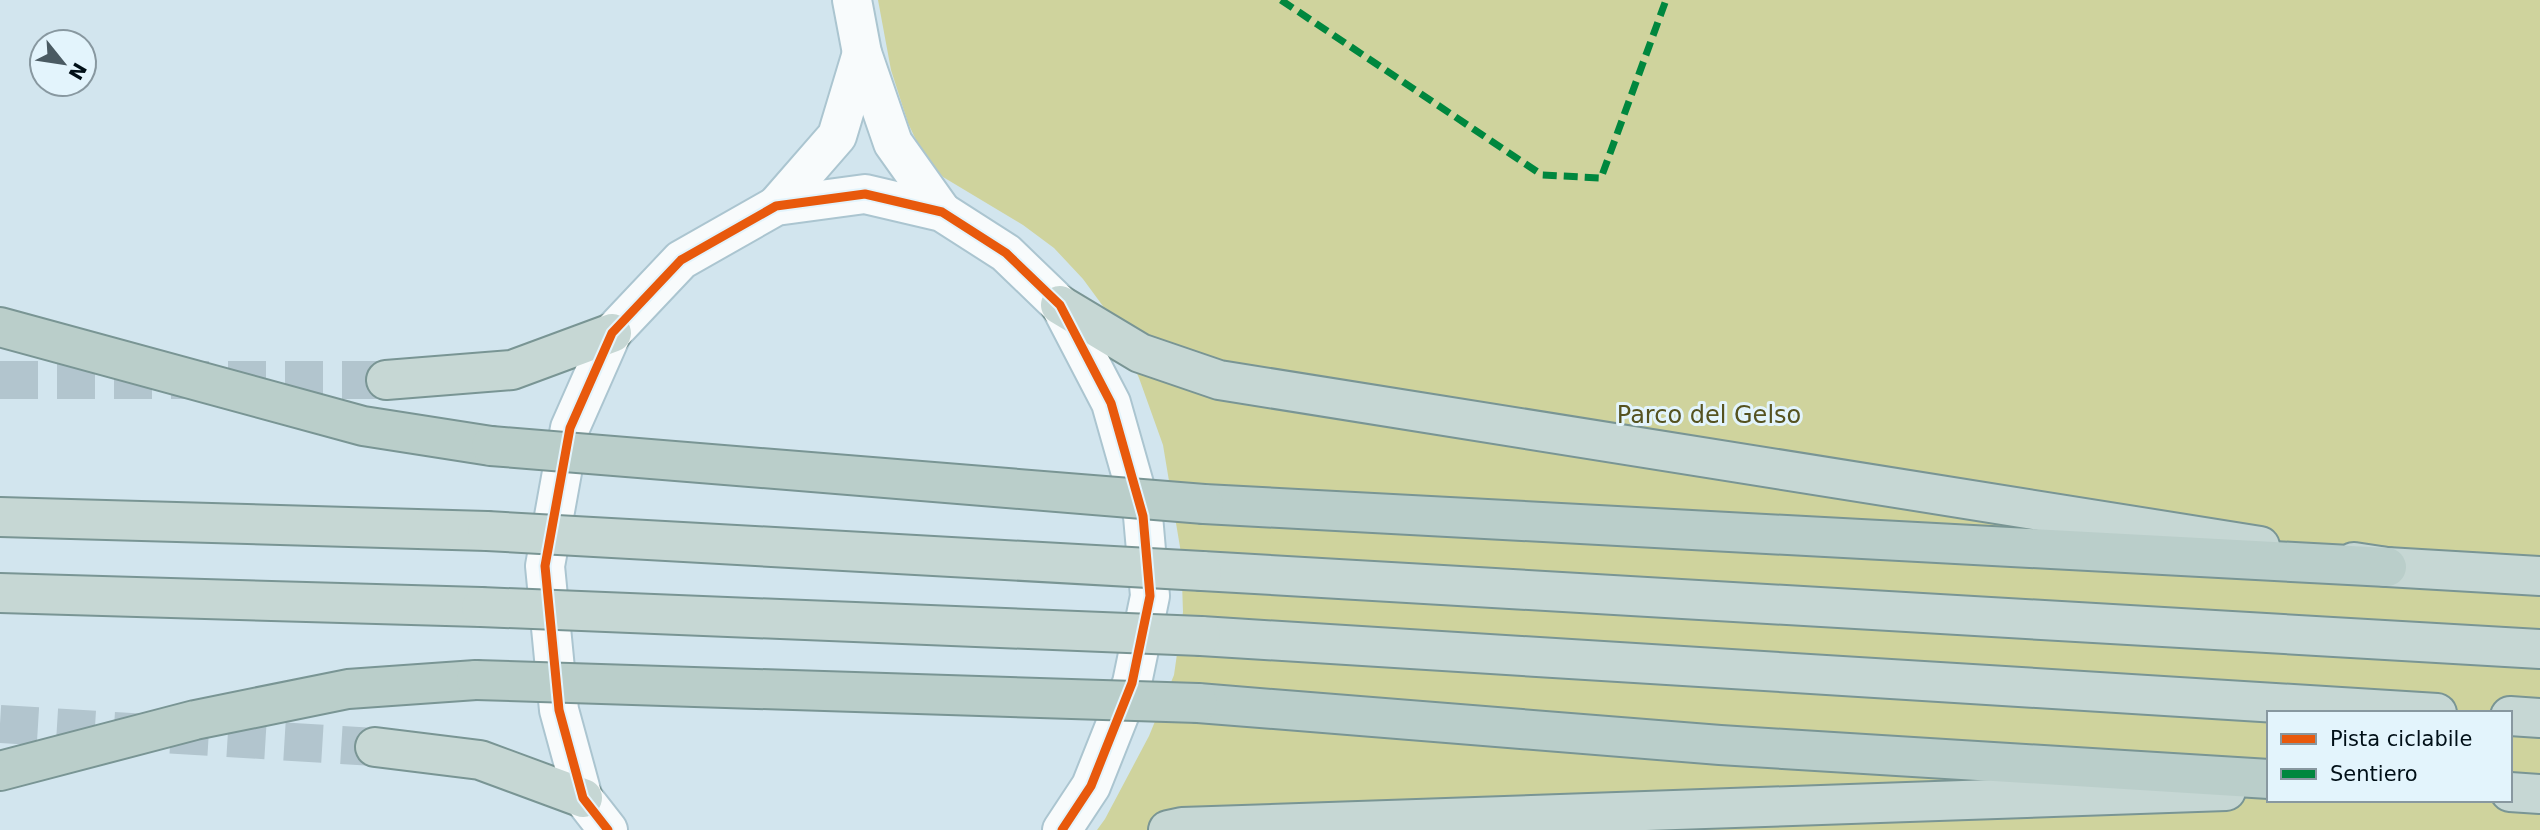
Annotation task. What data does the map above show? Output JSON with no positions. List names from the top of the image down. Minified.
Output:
{"parks":["Parco del Gelso"],"legend":["Pista ciclabile","Sentiero"],"north":"bottom right"}
